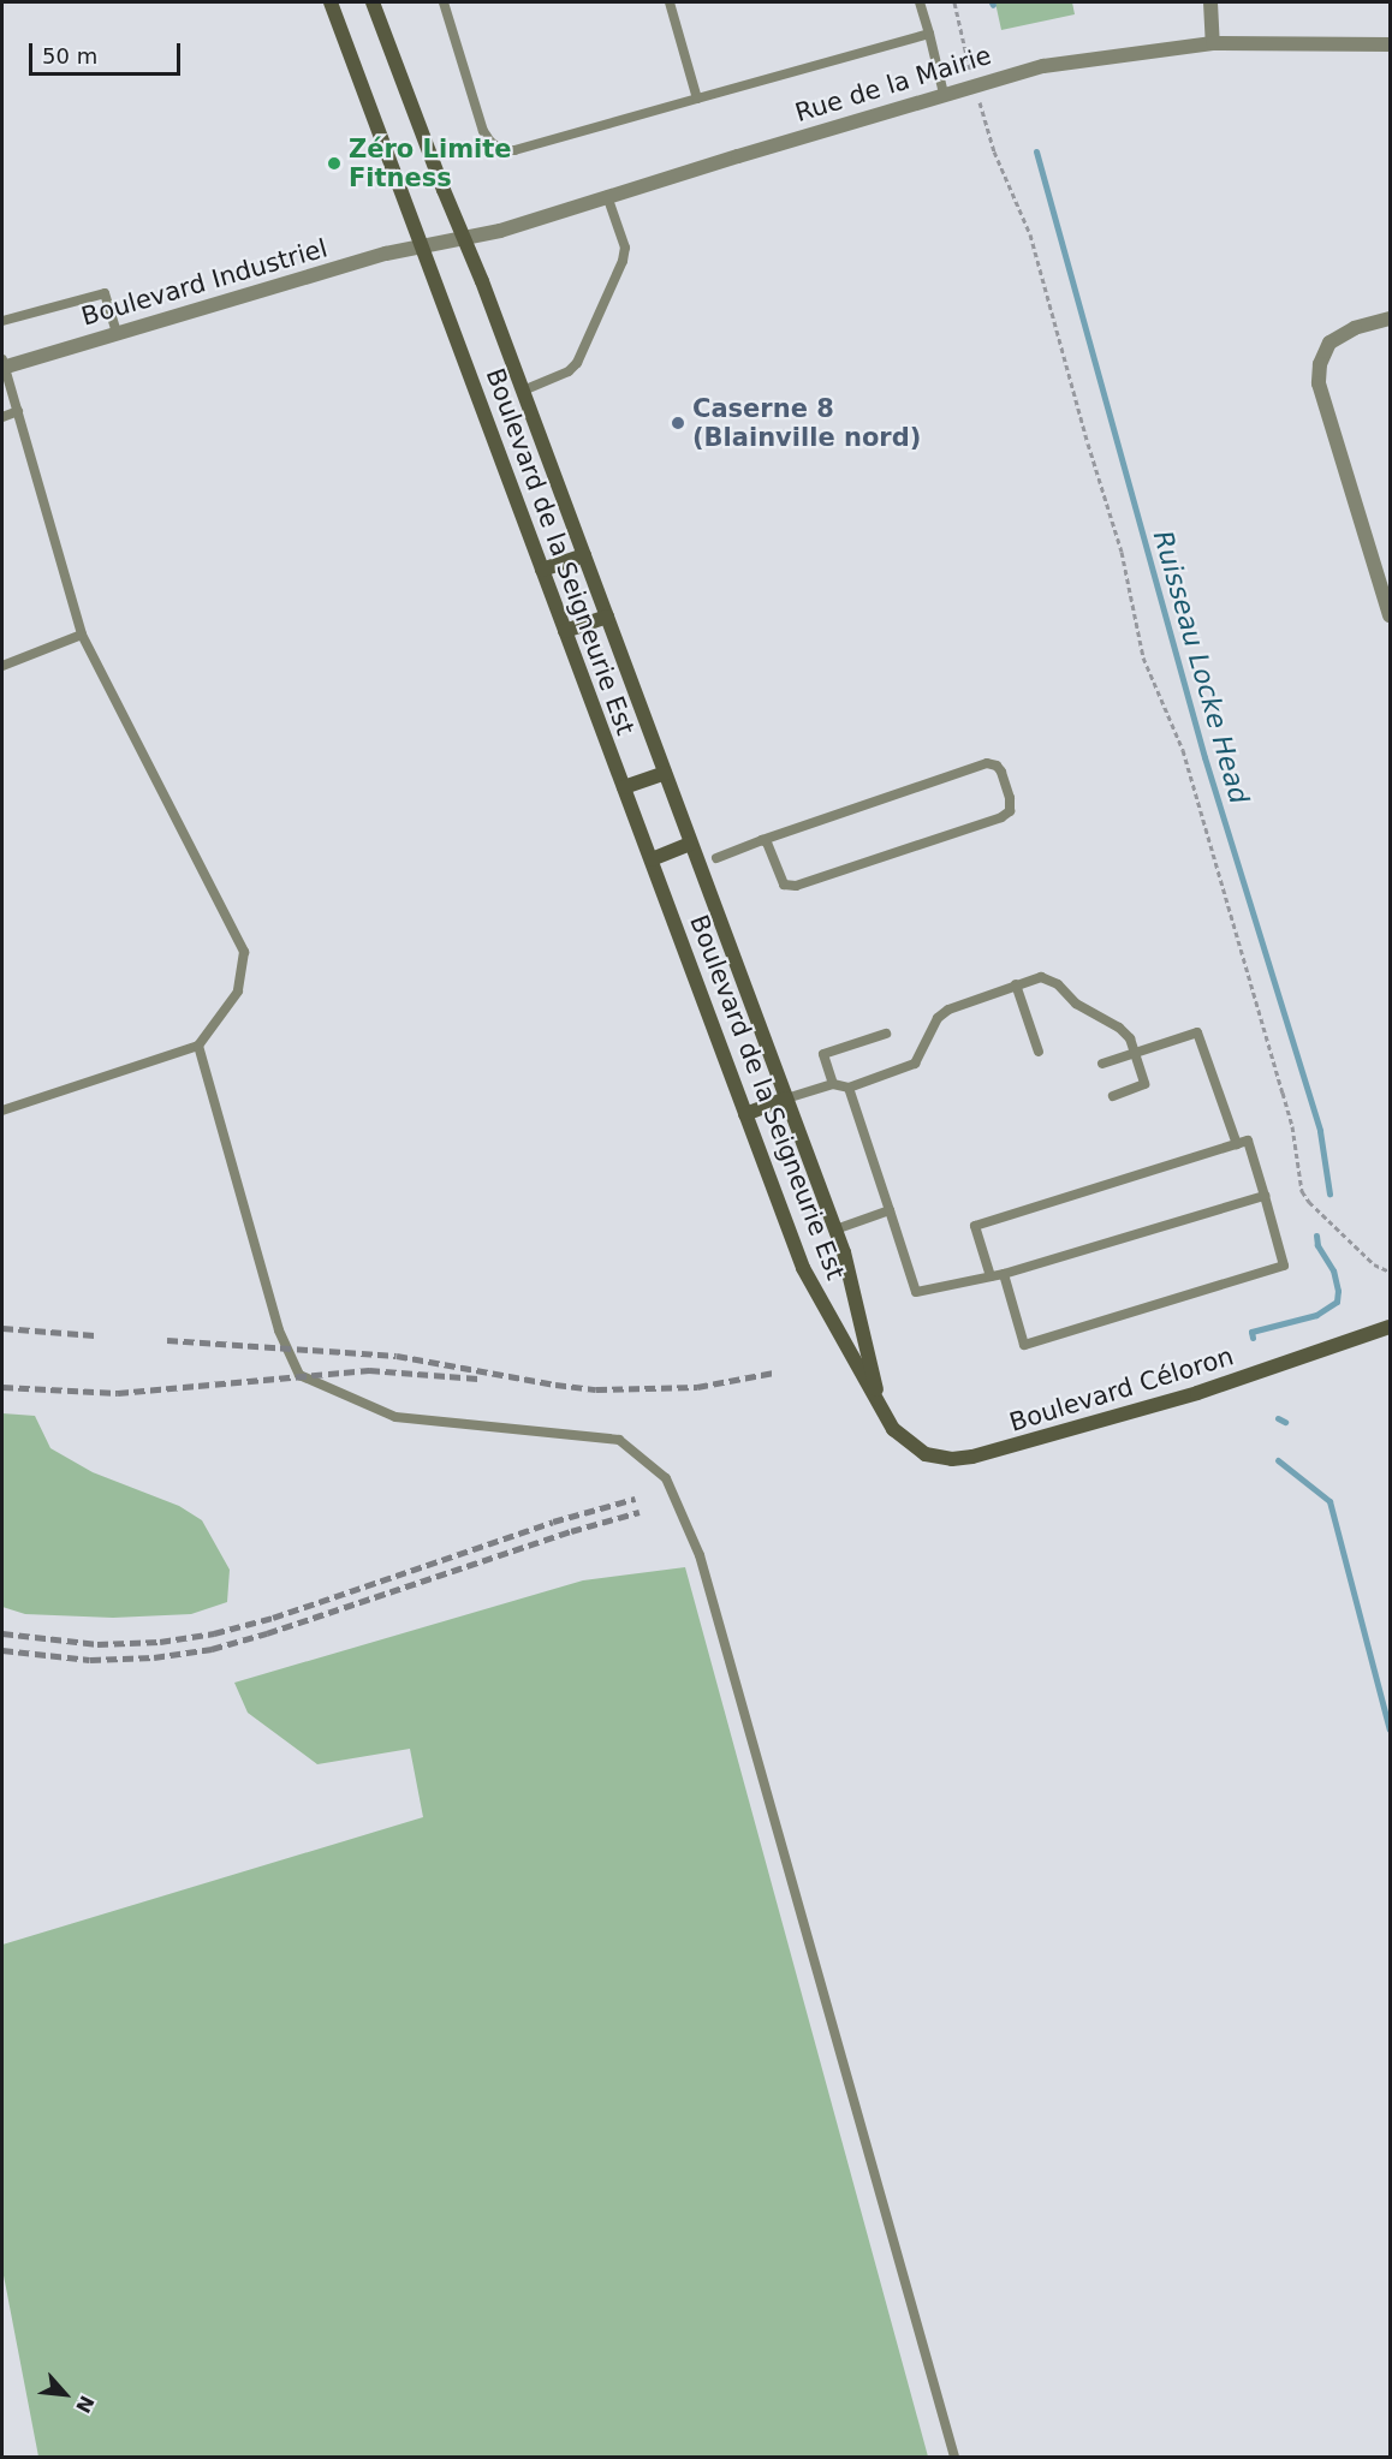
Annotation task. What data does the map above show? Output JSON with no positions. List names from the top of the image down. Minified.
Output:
{"streets":{"main road":["Boulevard de la Seigneurie Est","Boulevard Céloron"],"street":["Rue de la Mairie","Boulevard Industriel"]},"crossings":[["Rue de la Mairie","Boulevard Industriel"],["Rue de la Mairie","Boulevard de la Seigneurie Est"],["Boulevard Industriel","Boulevard de la Seigneurie Est"],["Boulevard de la Seigneurie Est","Boulevard Céloron"]],"water":["Ruisseau Locke Head"],"places":["Zéro Limite Fitness","Caserne 8 (Blainville nord)"],"scale_bar":"50 m","north":"bottom right"}
